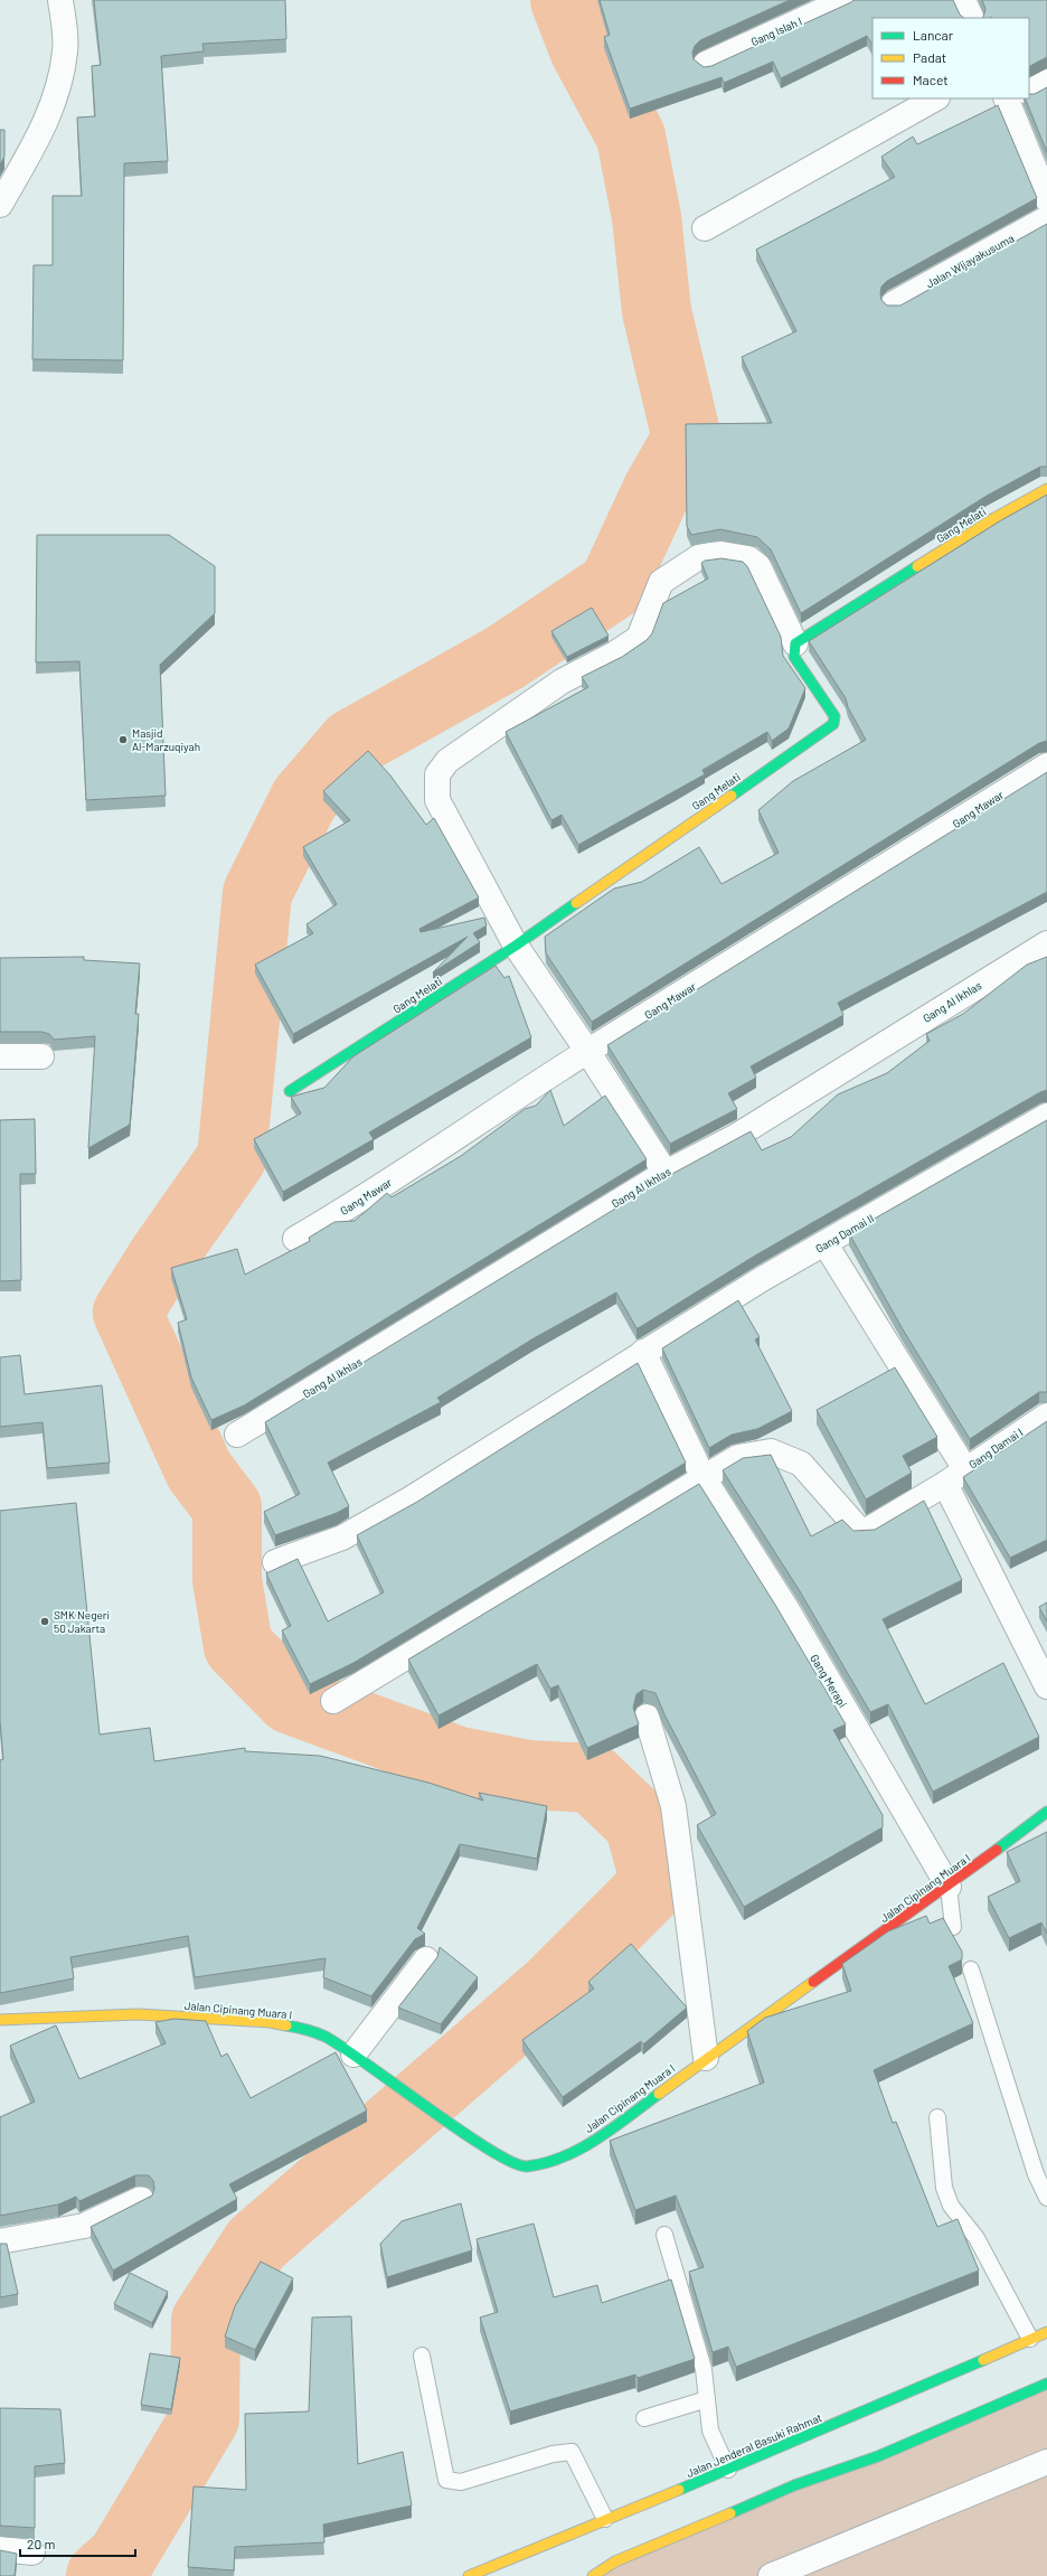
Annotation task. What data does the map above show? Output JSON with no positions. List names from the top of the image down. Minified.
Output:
{"streets":{"street":["Gang Islah I","Jalan Wijayakusuma","Gang Melati","Gang Mawar","Gang Al Ikhlas","Gang Damai II","Gang Damai I","Gang Merapi","Jalan Cipinang Muara I","Jalan Jenderal Basuki Rahmat"]},"crossings":[["Gang Damai II","Gang Merapi"],["Gang Damai I","Gang Merapi"],["Gang Merapi","Jalan Cipinang Muara I"]],"places":["Masjid Al-Marzuqiyah","SMK Negeri 50 Jakarta"],"legend":["Lancar","Padat","Macet"],"scale_bar":"20 m"}
